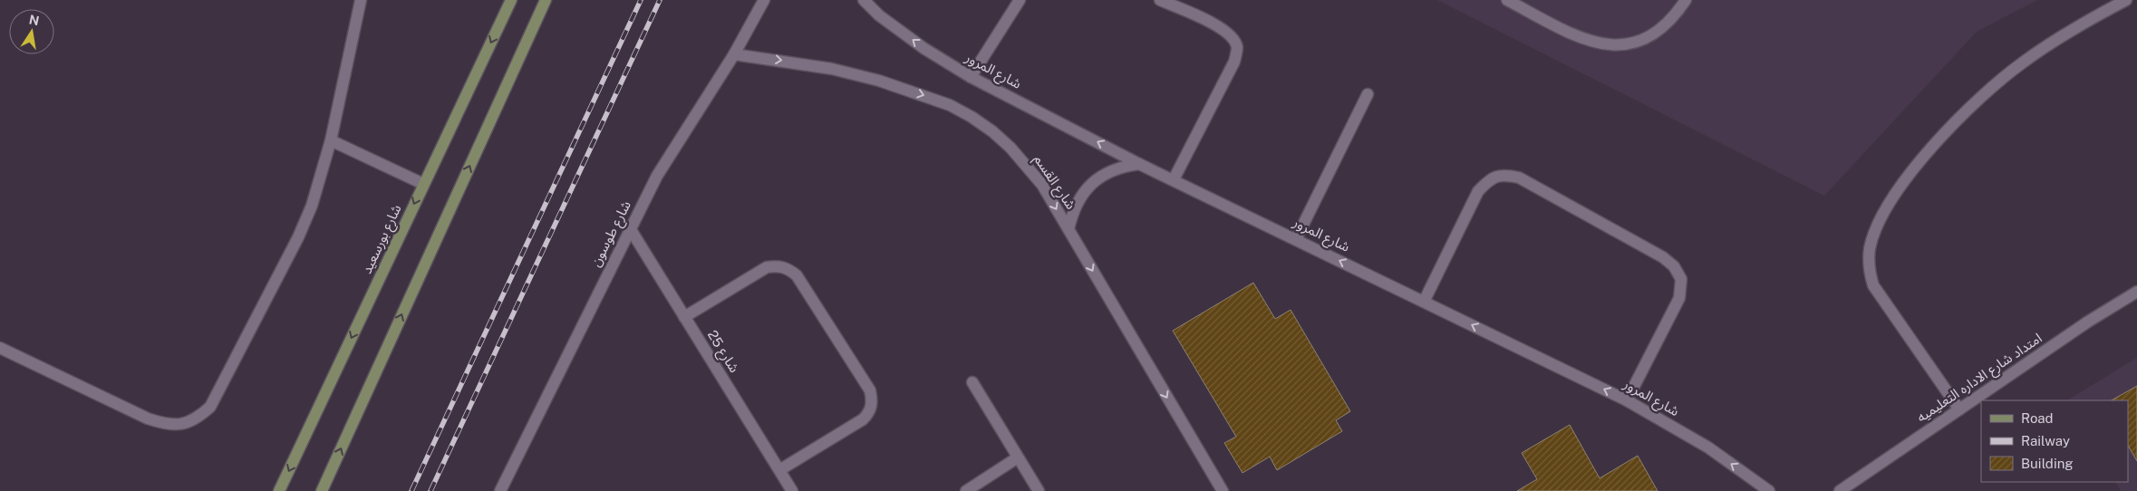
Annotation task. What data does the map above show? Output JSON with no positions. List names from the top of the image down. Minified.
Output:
{"streets":{"main road":["شارع بورسعيد"],"street":["شارع المرور","شارع القسم","شارع طوسون","شارع 25","امتداد شارع الاداره التعليميه"]},"crossings":[["شارع القسم","شارع طوسون"],["شارع طوسون","شارع 25"]],"one_way":["شارع المرور","شارع القسم"],"legend":["Road","Railway","Building"],"north":"top"}
